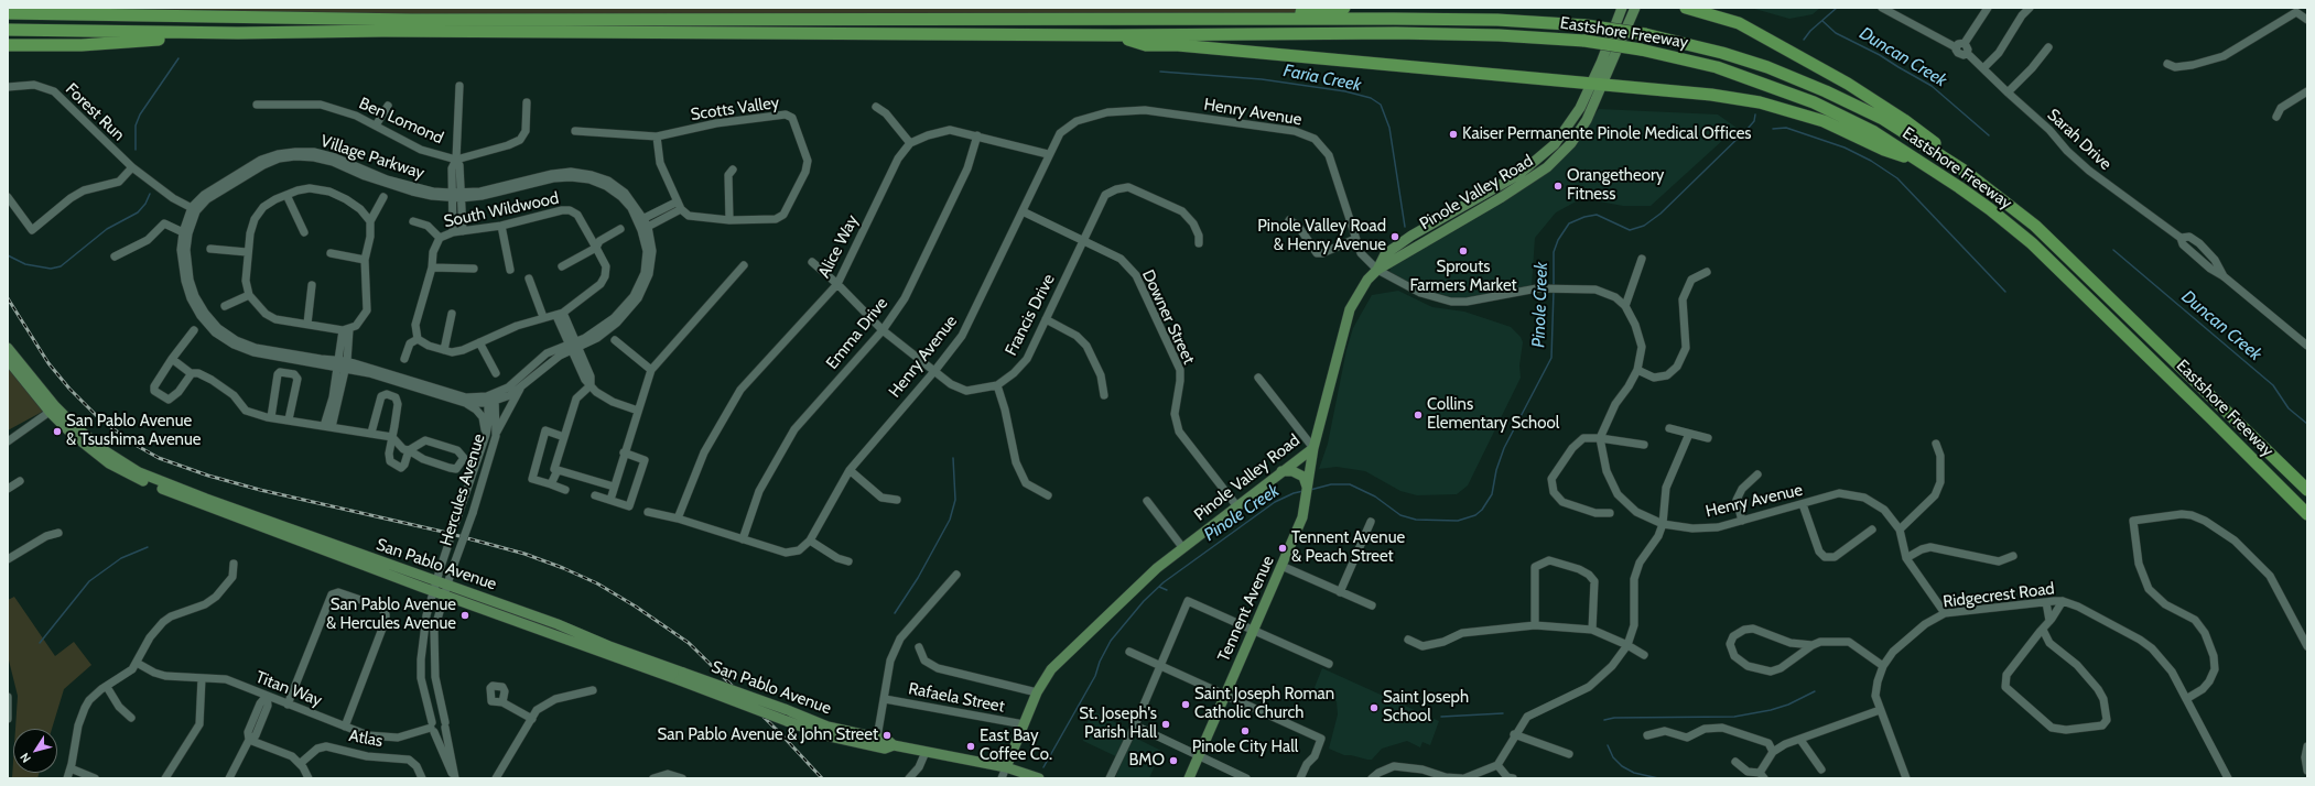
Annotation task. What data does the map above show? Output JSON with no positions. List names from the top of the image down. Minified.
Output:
{"streets":{"highway":["Eastshore Freeway"],"main road":["Pinole Valley Road","San Pablo Avenue","Tennent Avenue"],"street":["Scotts Valley","Forest Run","Henry Avenue","Ben Lomond","Sarah Drive","Village Parkway","South Wildwood","Alice Way","Francis Drive","Downer Street","Emma Drive","Hercules Avenue","Ridgecrest Road","Titan Way","Rafaela Street","Atlas"]},"crossings":[["Forest Run","Village Parkway"],["Henry Avenue","Pinole Valley Road"],["Henry Avenue","Alice Way"],["Henry Avenue","Francis Drive"],["Henry Avenue","Downer Street"],["Henry Avenue","Emma Drive"],["Henry Avenue","Ridgecrest Road"],["Village Parkway","Hercules Avenue"],["Pinole Valley Road","Downer Street"],["Pinole Valley Road","San Pablo Avenue"],["Pinole Valley Road","Tennent Avenue"],["Pinole Valley Road","Rafaela Street"],["Alice Way","Francis Drive"],["Francis Drive","Downer Street"],["Francis Drive","Emma Drive"],["Hercules Avenue","San Pablo Avenue"],["Hercules Avenue","Titan Way"]],"water":["Duncan Creek","Faria Creek","Pinole Creek"],"places":["Kaiser Permanente Pinole Medical Offices","Orangetheory Fitness","Pinole Valley Road & Henry Avenue","Sprouts Farmers Market","Collins Elementary School","San Pablo Avenue & Tsushima Avenue","Tennent Avenue & Peach Street","San Pablo Avenue & Hercules Avenue","Saint Joseph Roman Catholic Church","Saint Joseph School","St. Joseph's Parish Hall","Pinole City Hall","San Pablo Avenue & John Street","East Bay Coffee Co.","BMO"],"north":"bottom left"}
